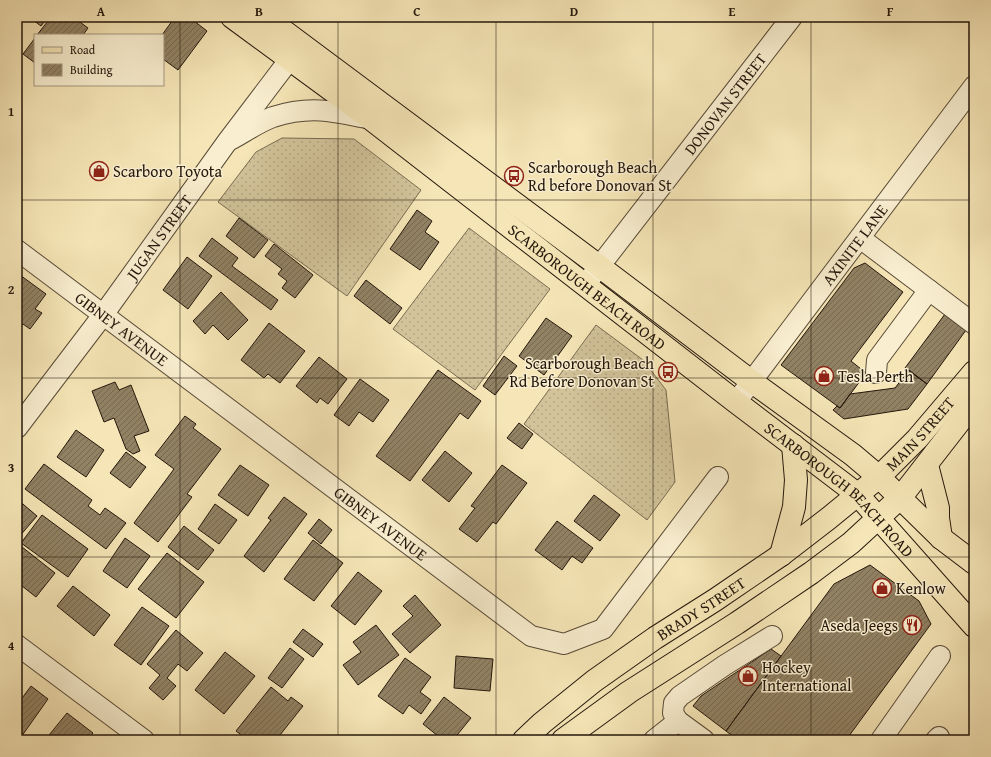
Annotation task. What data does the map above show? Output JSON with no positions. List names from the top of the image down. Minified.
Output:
{"streets":{"main road":["SCARBOROUGH BEACH ROAD","MAIN STREET","BRADY STREET"],"street":["DONOVAN STREET","JUGAN STREET","AXINITE LANE","GIBNEY AVENUE"]},"crossings":[["DONOVAN STREET","SCARBOROUGH BEACH ROAD"],["JUGAN STREET","SCARBOROUGH BEACH ROAD"],["JUGAN STREET","GIBNEY AVENUE"],["AXINITE LANE","SCARBOROUGH BEACH ROAD"],["SCARBOROUGH BEACH ROAD","MAIN STREET"],["SCARBOROUGH BEACH ROAD","BRADY STREET"],["MAIN STREET","BRADY STREET"]],"places":{"shop":["Scarboro Toyota","Tesla Perth","Kenlow","Hockey International"],"bus stop":["Scarborough Beach Rd before Donovan St","Scarborough Beach Rd Before Donovan St"],"restaurant":["Aseda Jeegs"]},"legend":["Road","Building"],"grid":{"columns":["A","B","C","D","E","F"],"rows":["1","2","3","4"]}}
